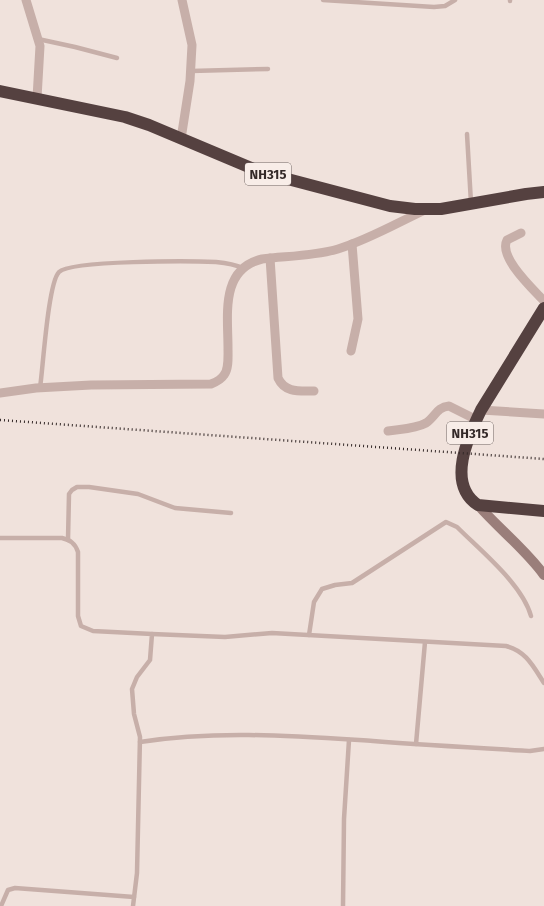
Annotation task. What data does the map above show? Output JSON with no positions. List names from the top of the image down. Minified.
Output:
{"streets":{"highway":["NH315"]}}
